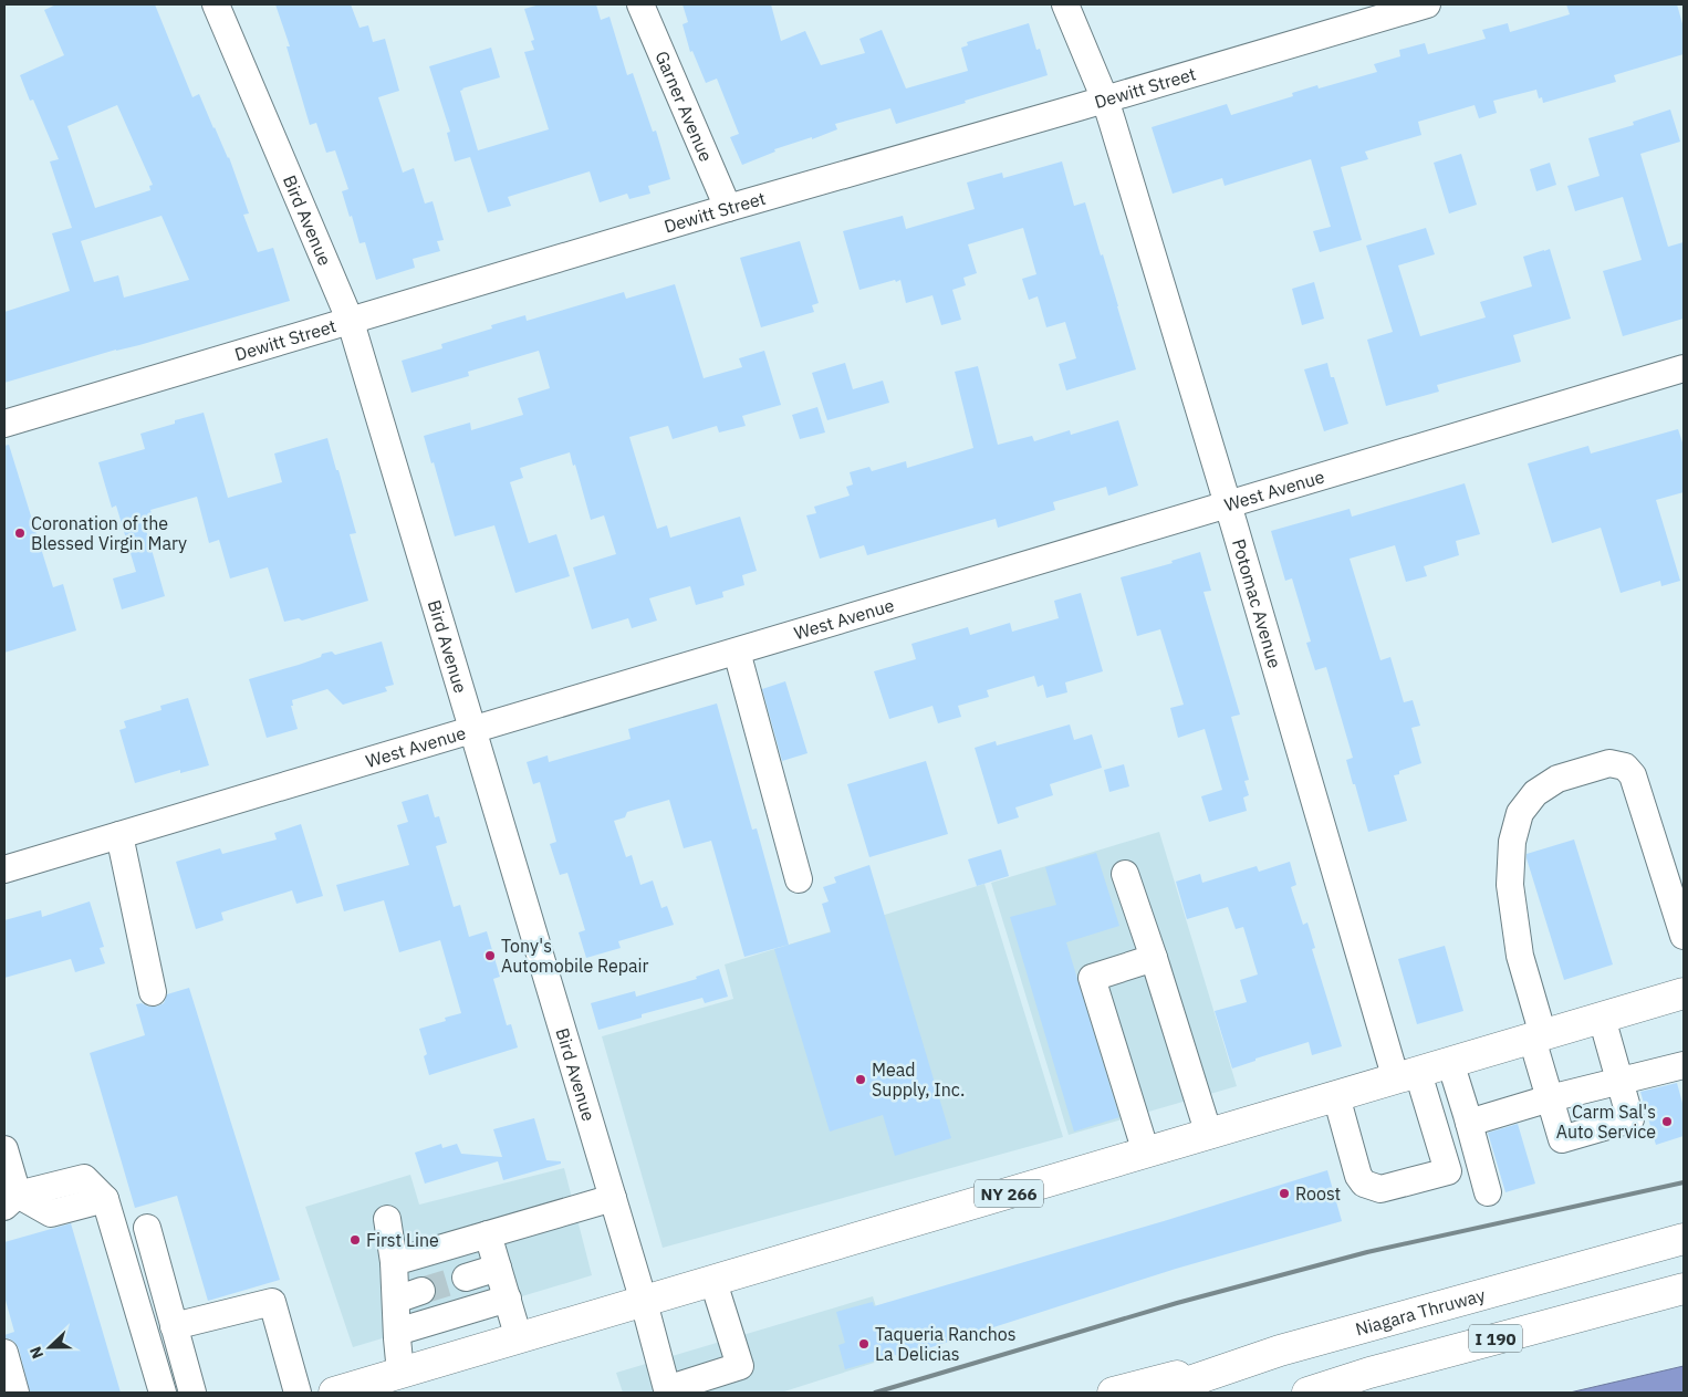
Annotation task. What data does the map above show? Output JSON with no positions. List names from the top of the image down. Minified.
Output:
{"streets":{"main road":["NY 266","Niagara Thruway","I 190"],"street":["Dewitt Street","Garner Avenue","Bird Avenue","West Avenue","Potomac Avenue"]},"crossings":[["Dewitt Street","Garner Avenue"],["Dewitt Street","Bird Avenue"],["Dewitt Street","Potomac Avenue"],["Bird Avenue","West Avenue"],["Bird Avenue","NY 266"],["West Avenue","Potomac Avenue"],["Potomac Avenue","NY 266"]],"places":["Coronation of the Blessed Virgin Mary","Tony's Automobile Repair","Mead Supply, Inc.","Carm Sal's Auto Service","Roost","First Line","Taqueria Ranchos La Delicias"],"north":"left"}
